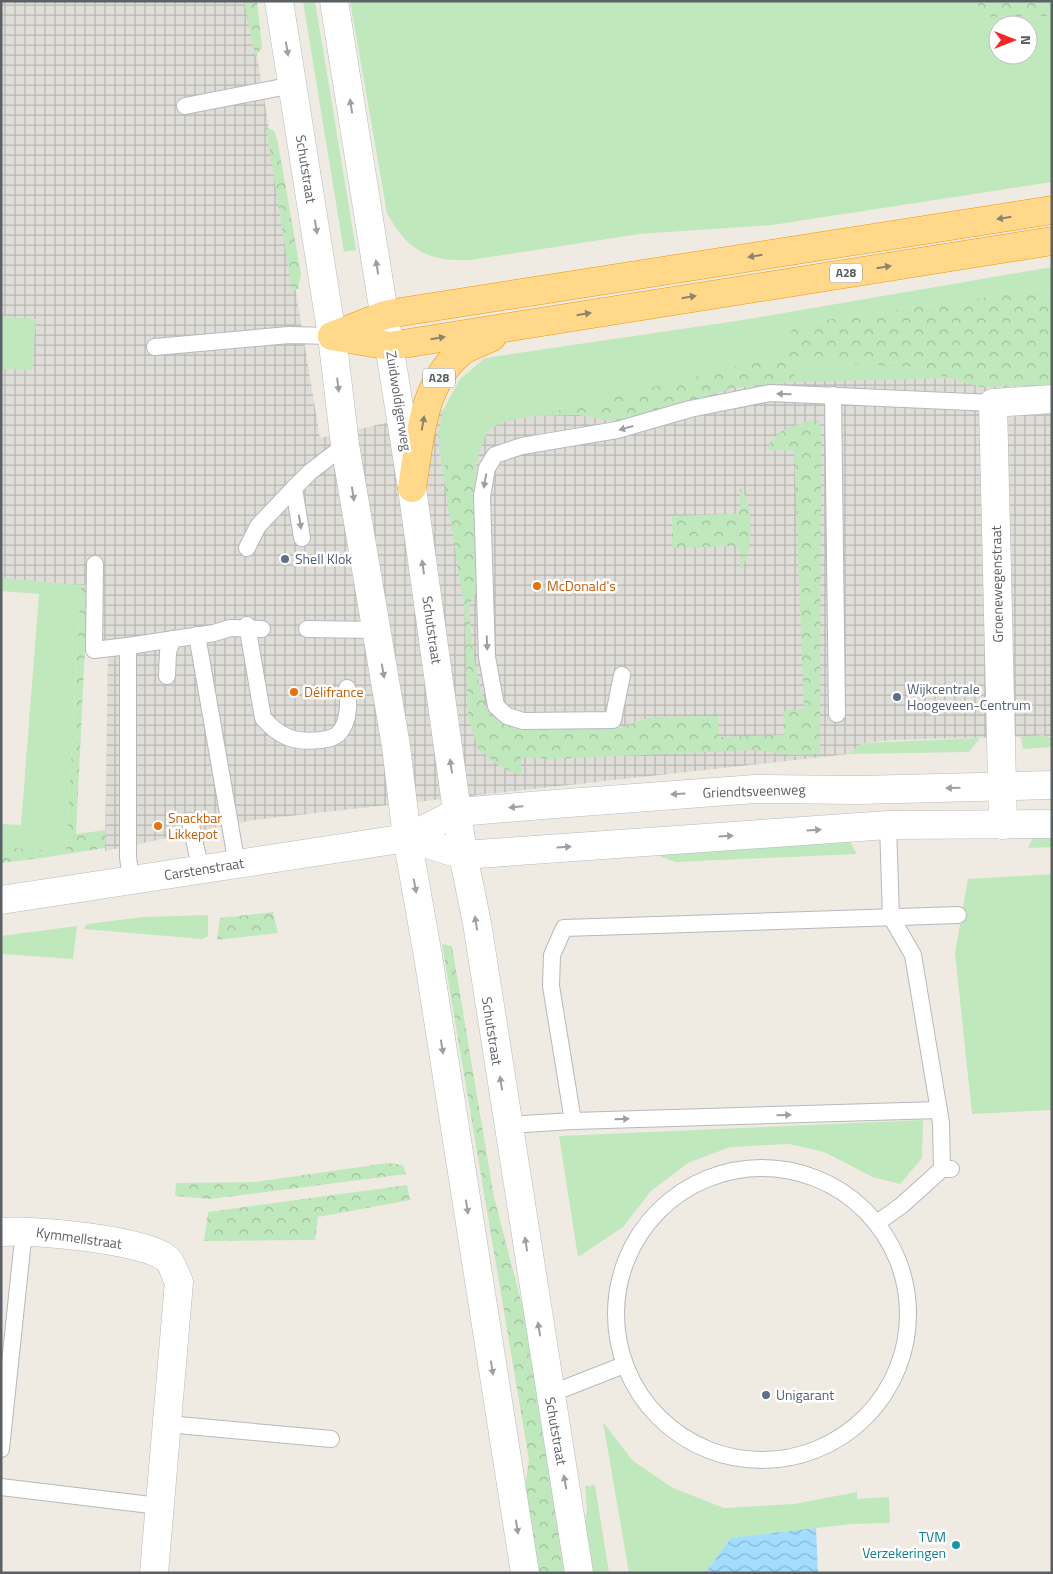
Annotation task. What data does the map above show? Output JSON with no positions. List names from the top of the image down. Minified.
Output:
{"streets":{"highway":["A28"],"main road":["Schutstraat","Zuidwoldigerweg","Groenewegenstraat","Griendtsveenweg","Carstenstraat","Kymmellstraat"]},"crossings":[["Schutstraat","A28"],["Schutstraat","Zuidwoldigerweg"],["Schutstraat","Griendtsveenweg"],["A28","Zuidwoldigerweg"],["Groenewegenstraat","Griendtsveenweg"]],"places":["Shell Klok","McDonald's","Délifrance","Wijkcentrale Hoogeveen-Centrum","Snackbar Likkepot","Unigarant","TVM Verzekeringen"],"north":"right"}
